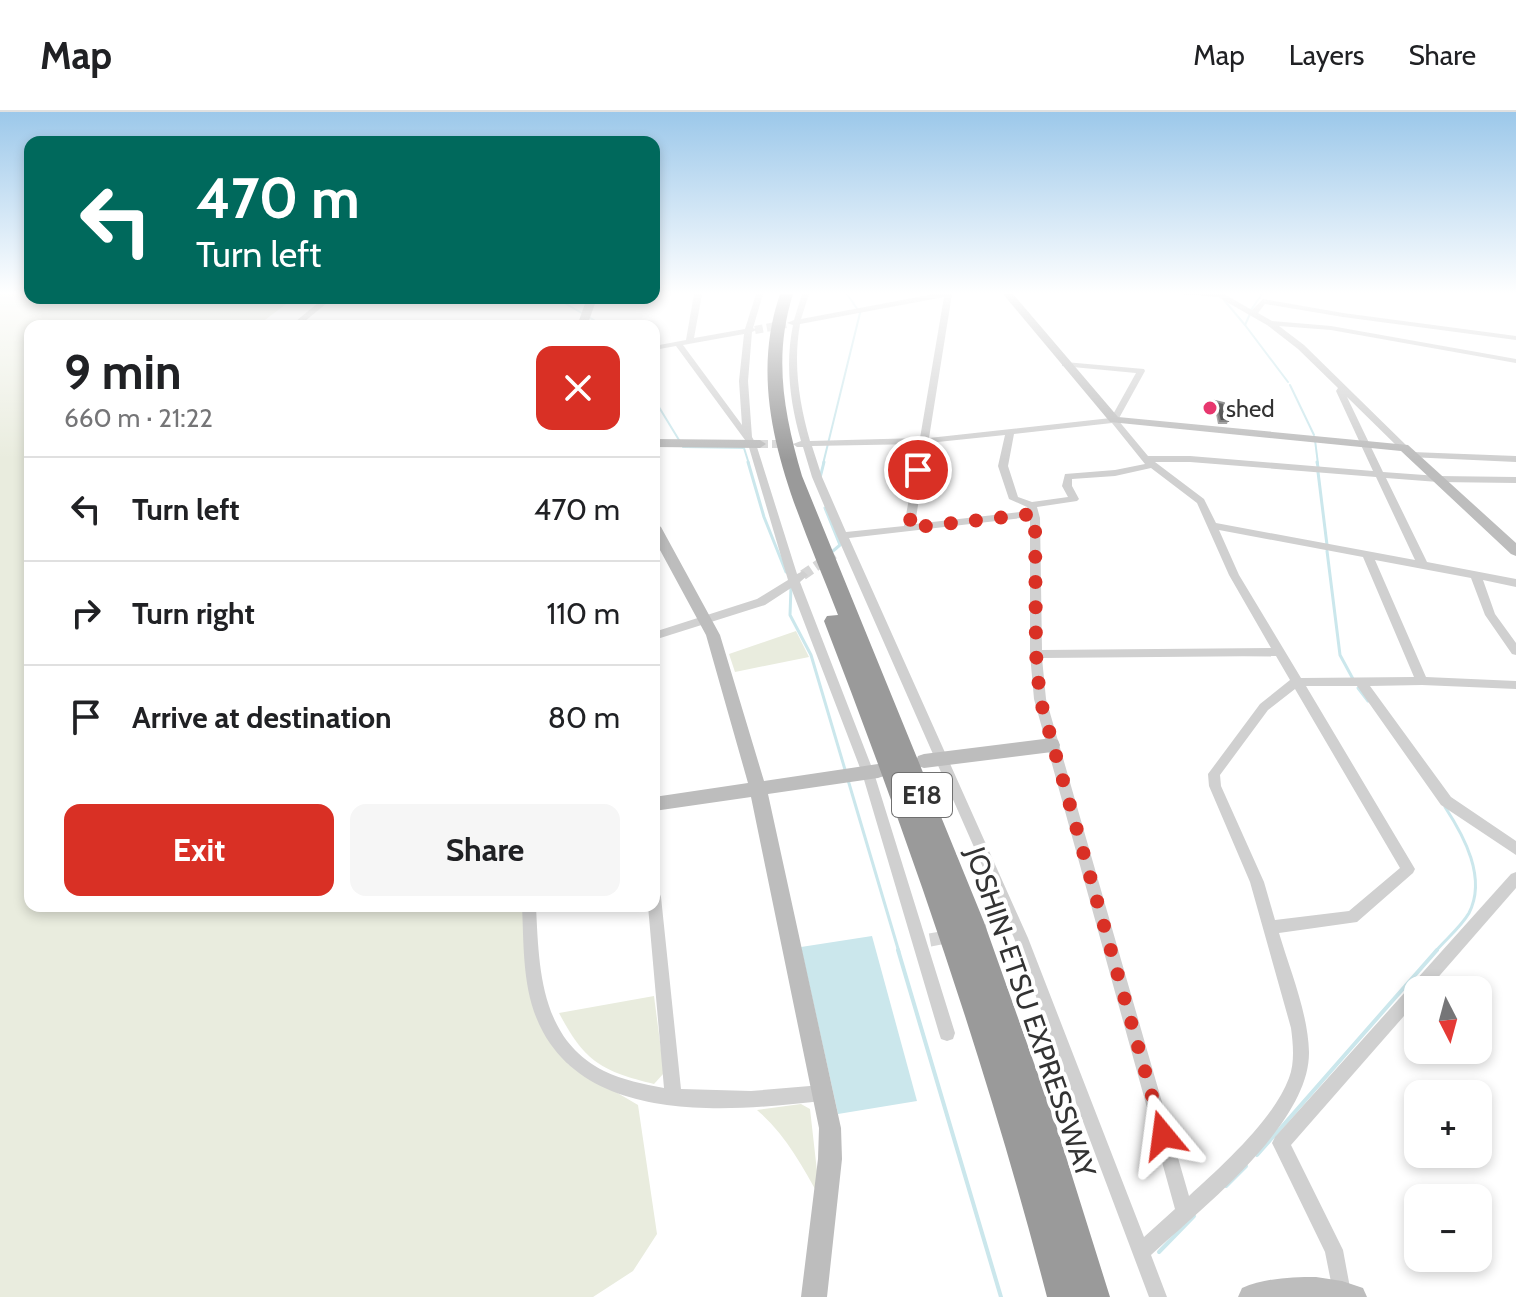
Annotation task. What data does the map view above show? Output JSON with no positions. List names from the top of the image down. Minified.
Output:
{"streets":{"highway":["E18","JOSHIN-ETSU EXPRESSWAY"]},"places":["shed"],"north":"bottom","page":{"header":"Map","nav":["Map","Layers","Share"],"turn":["470 m","Turn left"],"heading":["9 min","660 m · 21:22"],"list":[{"name":"Turn left","value":"470 m"},{"name":"Turn right","value":"110 m"},{"name":"Arrive at destination","value":"80 m"}],"buttons":["Exit","Share"],"map_buttons":["+","−"]}}
